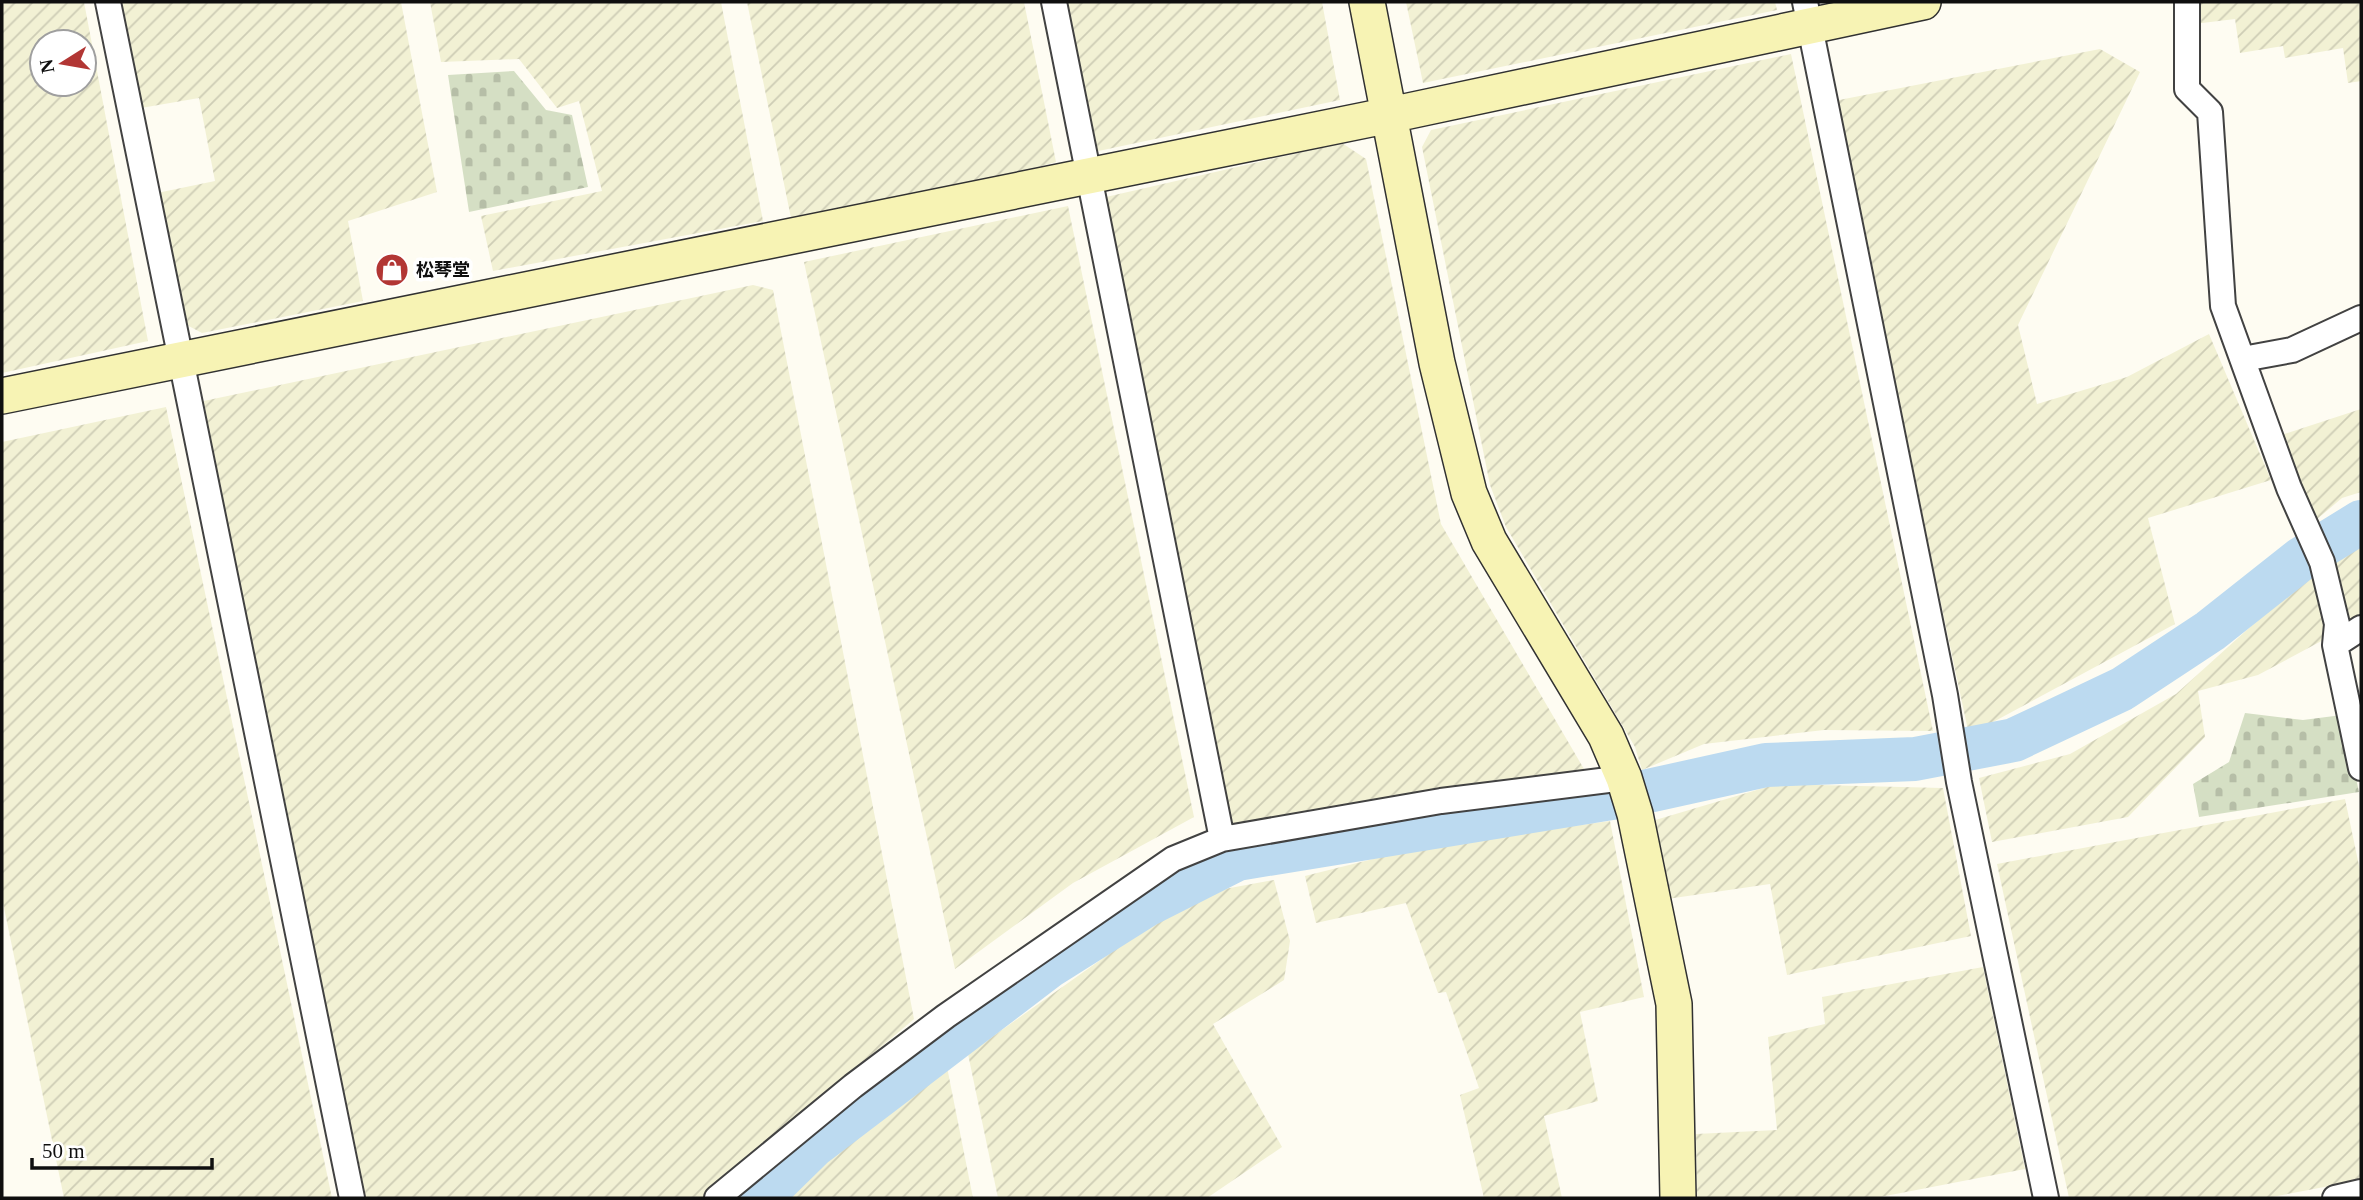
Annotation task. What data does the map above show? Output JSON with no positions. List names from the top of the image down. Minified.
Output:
{"places":{"shop":["松琴堂"]},"scale_bar":"50 m","north":"left"}
